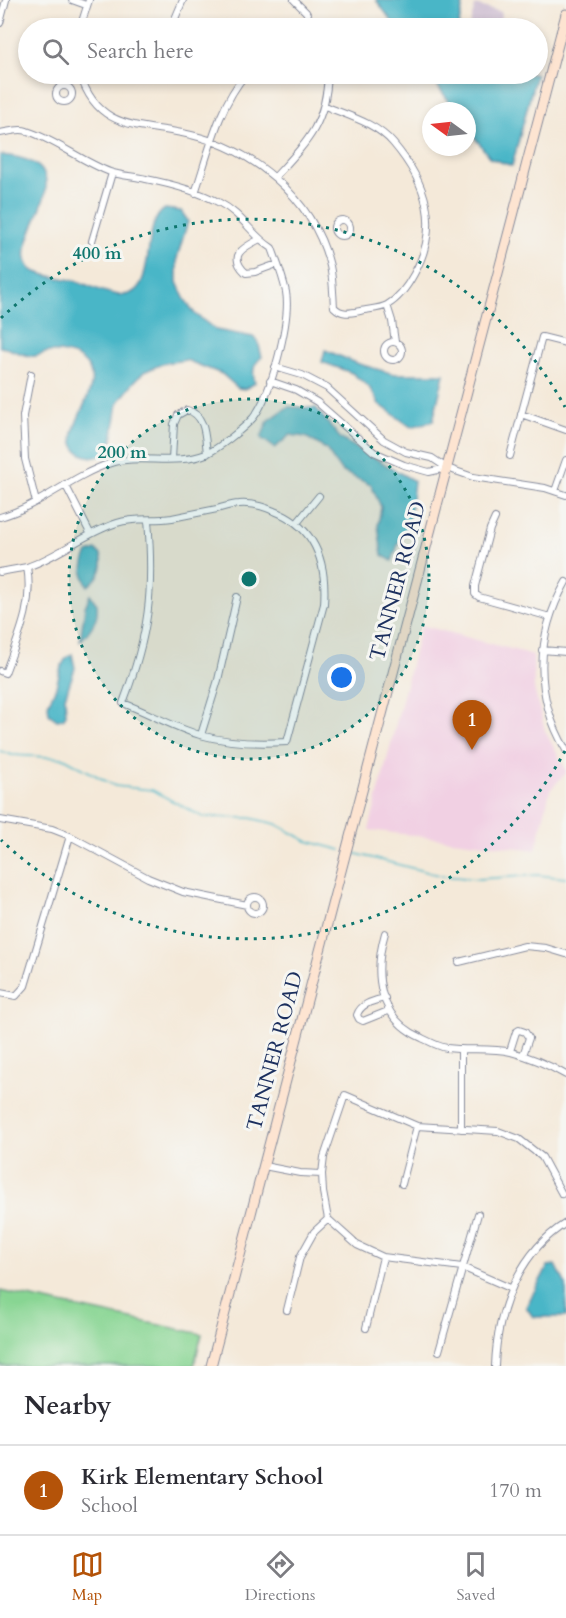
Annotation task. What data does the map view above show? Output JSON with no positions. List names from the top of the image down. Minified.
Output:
{"streets":{"main road":["TANNER ROAD"]},"north":"left","page":{"search":"Search here","pins":"1","heading":"Nearby","list":[{"mark":"1","name":"Kirk Elementary School","note":"School","value":"170 m"}],"nav":["Map","Directions","Saved"]},"rings":["400 m","200 m"]}
